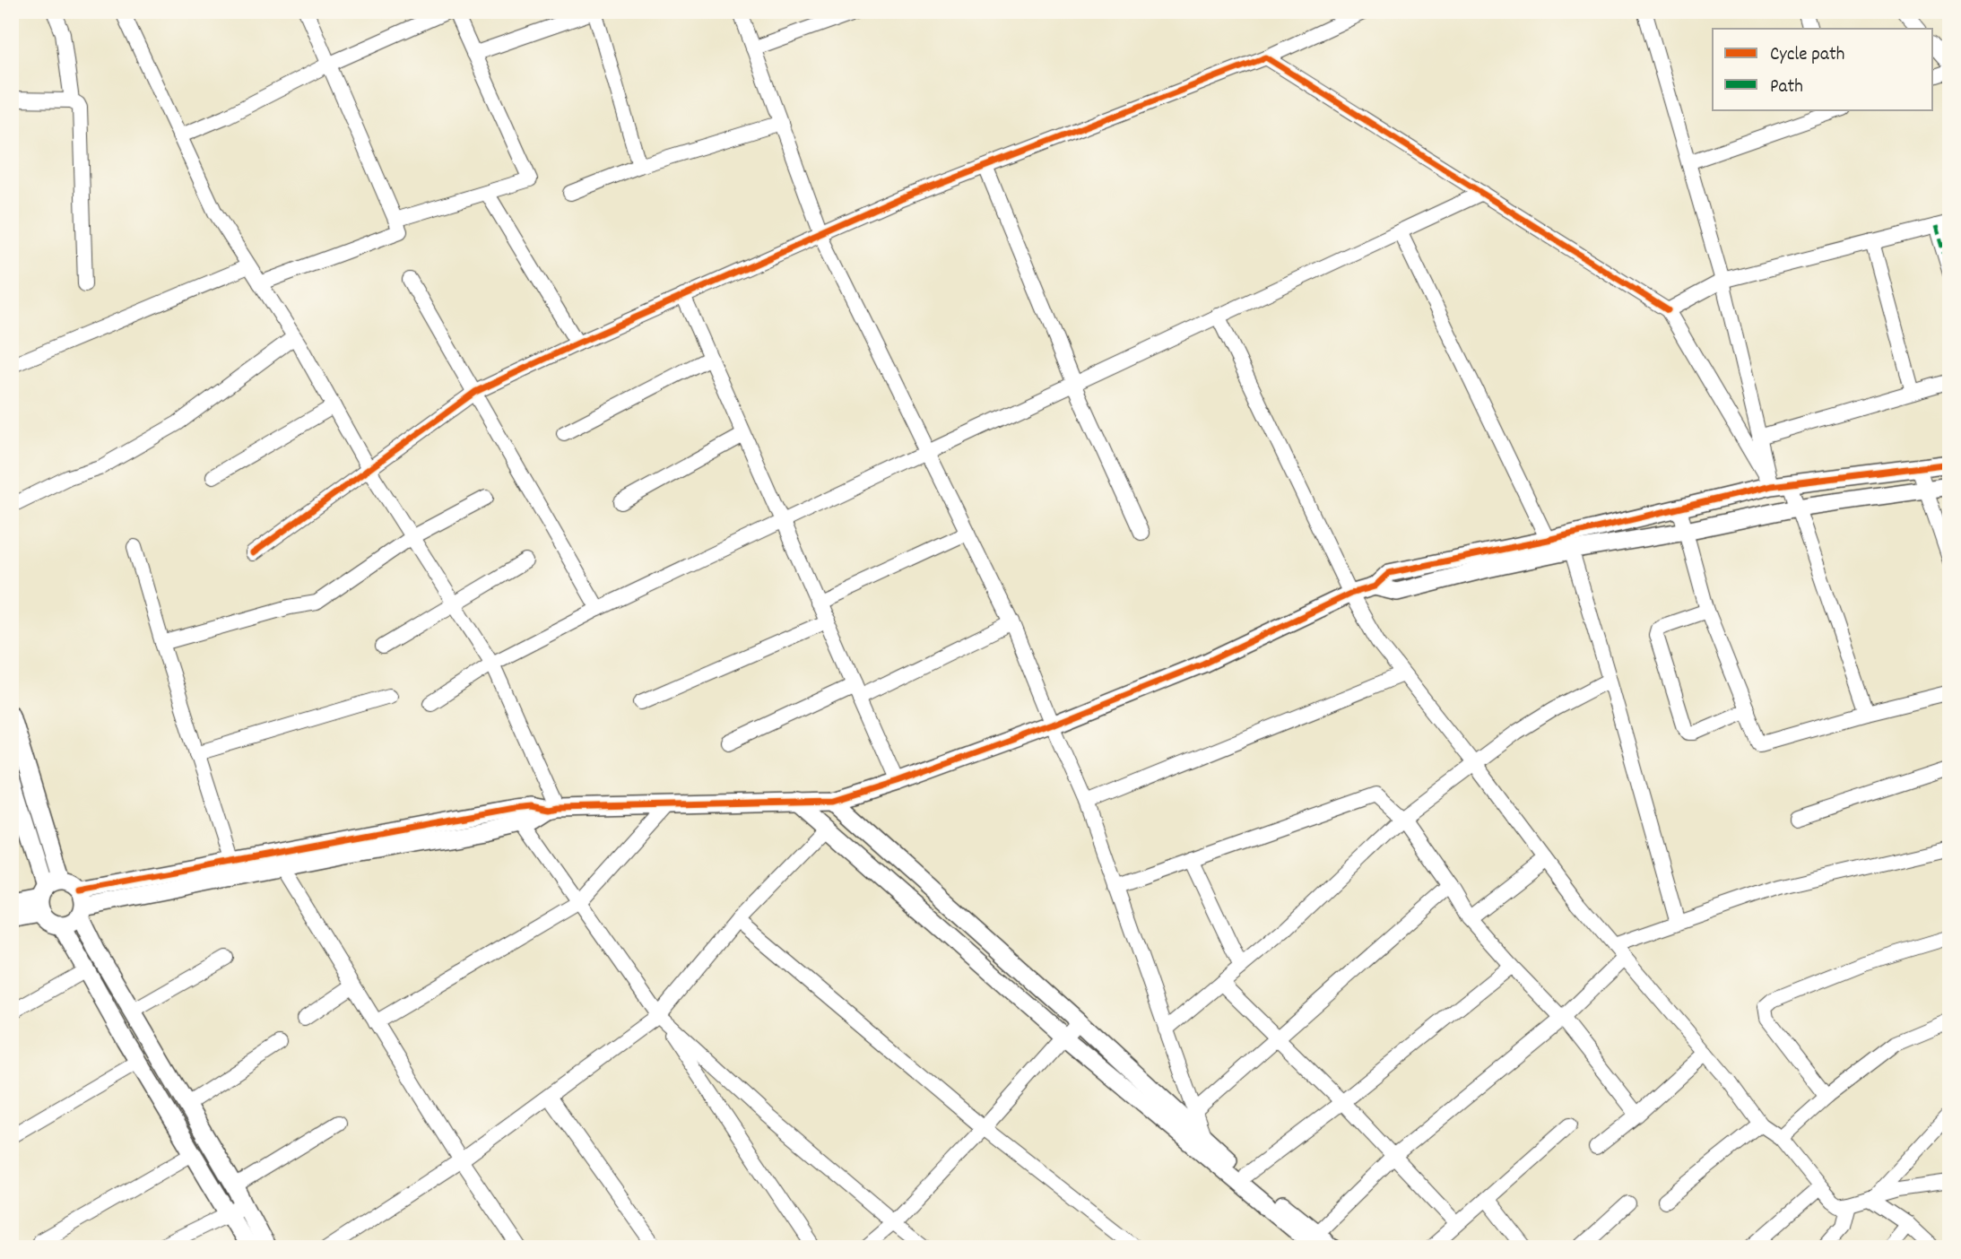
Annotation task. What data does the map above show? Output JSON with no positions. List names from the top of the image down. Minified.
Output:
{"legend":["Cycle path","Path"]}
